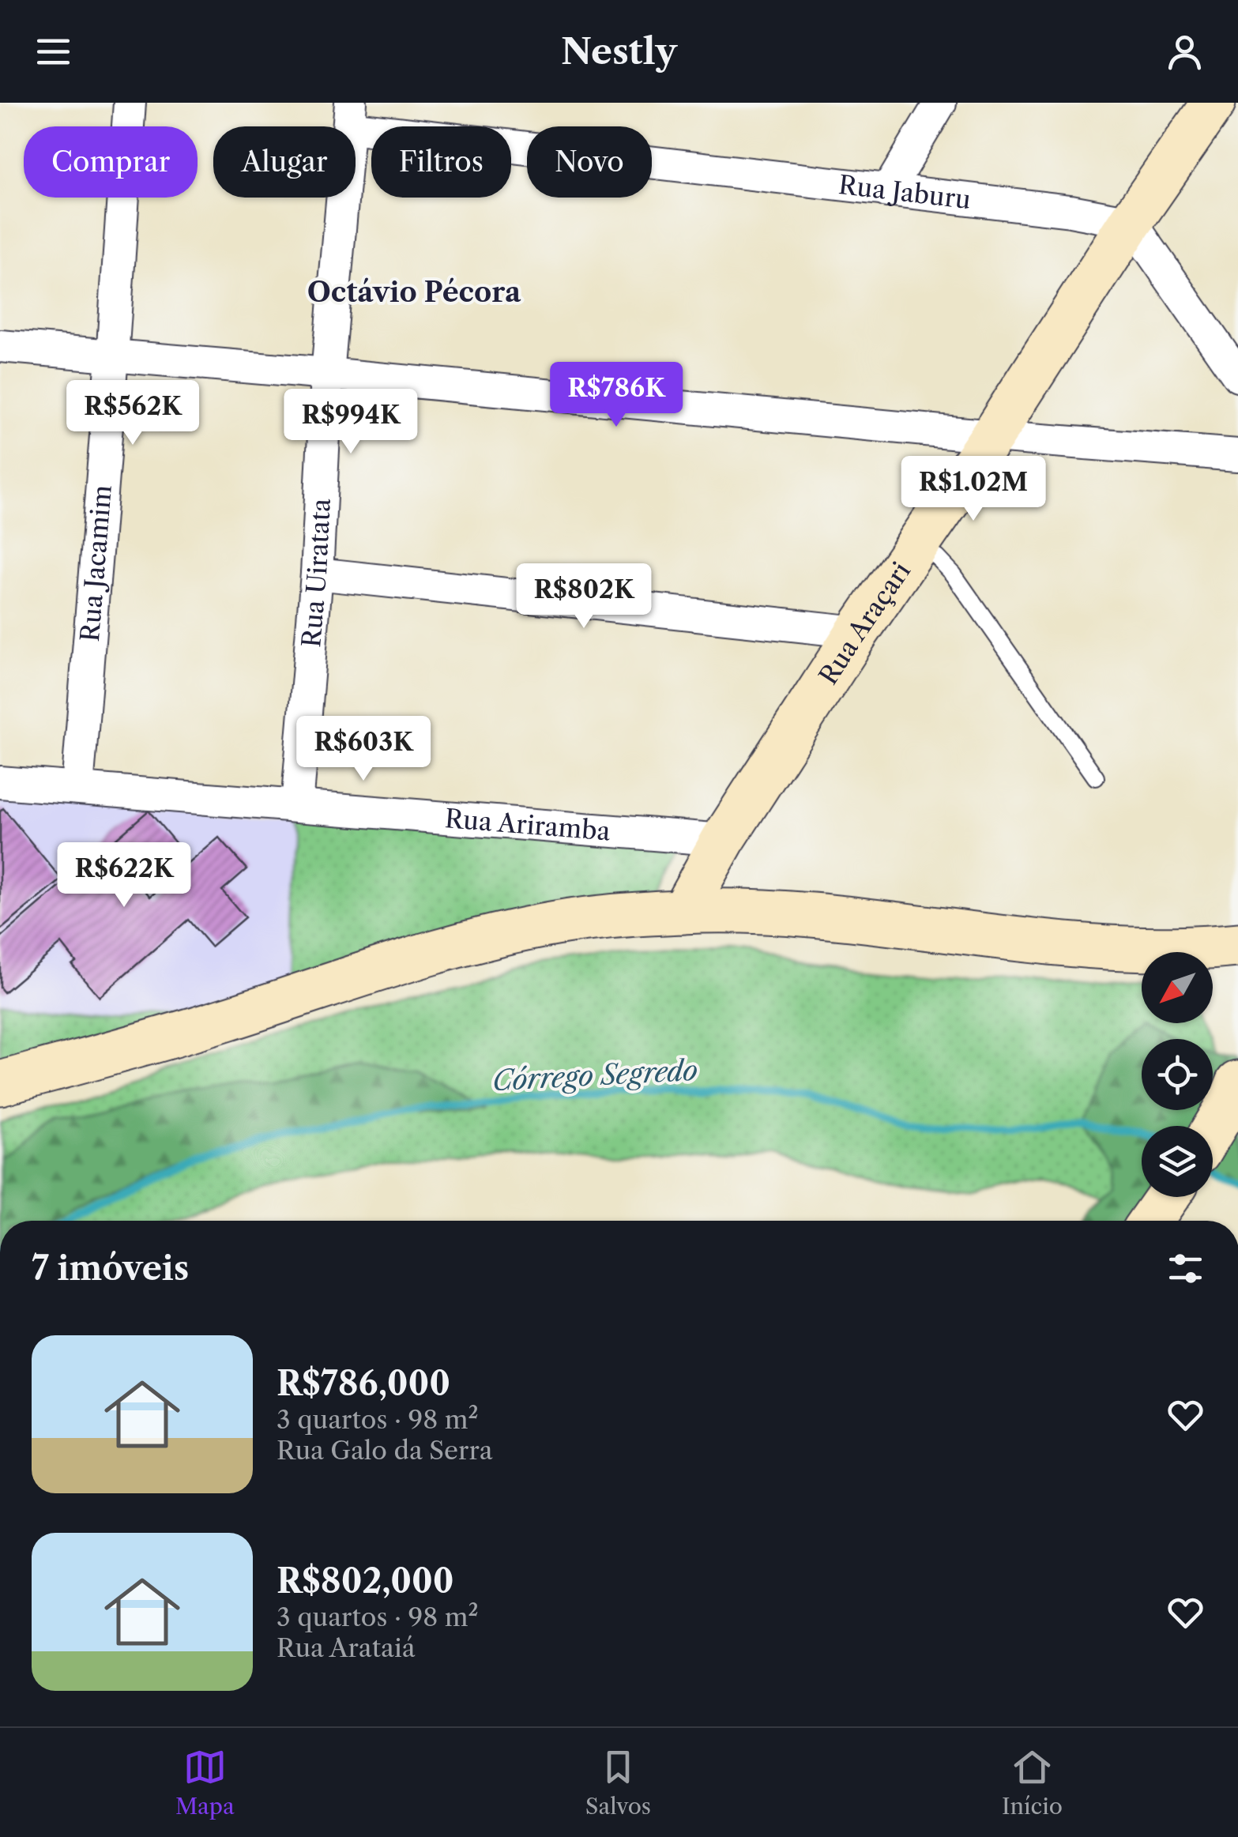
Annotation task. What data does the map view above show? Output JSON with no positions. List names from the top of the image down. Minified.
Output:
{"streets":{"main road":["Rua Araçari"],"street":["Rua Jaburu","Rua Jacamim","Rua Uiratata","Rua Ariramba"]},"crossings":[["Rua Jaburu","Rua Uiratata"],["Rua Jaburu","Rua Araçari"],["Rua Jacamim","Rua Ariramba"],["Rua Uiratata","Rua Ariramba"],["Rua Araçari","Rua Ariramba"]],"districts":["Octávio Pécora"],"water":["Córrego Segredo"],"north":"bottom left","page":{"header":"Nestly","chip":["Comprar","Alugar","Filtros","Novo"],"price":["R$786K","R$562K","R$994K","R$1.02M","R$802K","R$603K","R$622K"],"heading":"7 imóveis","list":[{"name":"R$786,000","note":"3 quartos · 98 m² · Rua Galo da Serra"},{"name":"R$802,000","note":"3 quartos · 98 m² · Rua Arataiá"}],"tabs":["Mapa","Salvos","Início"]}}
